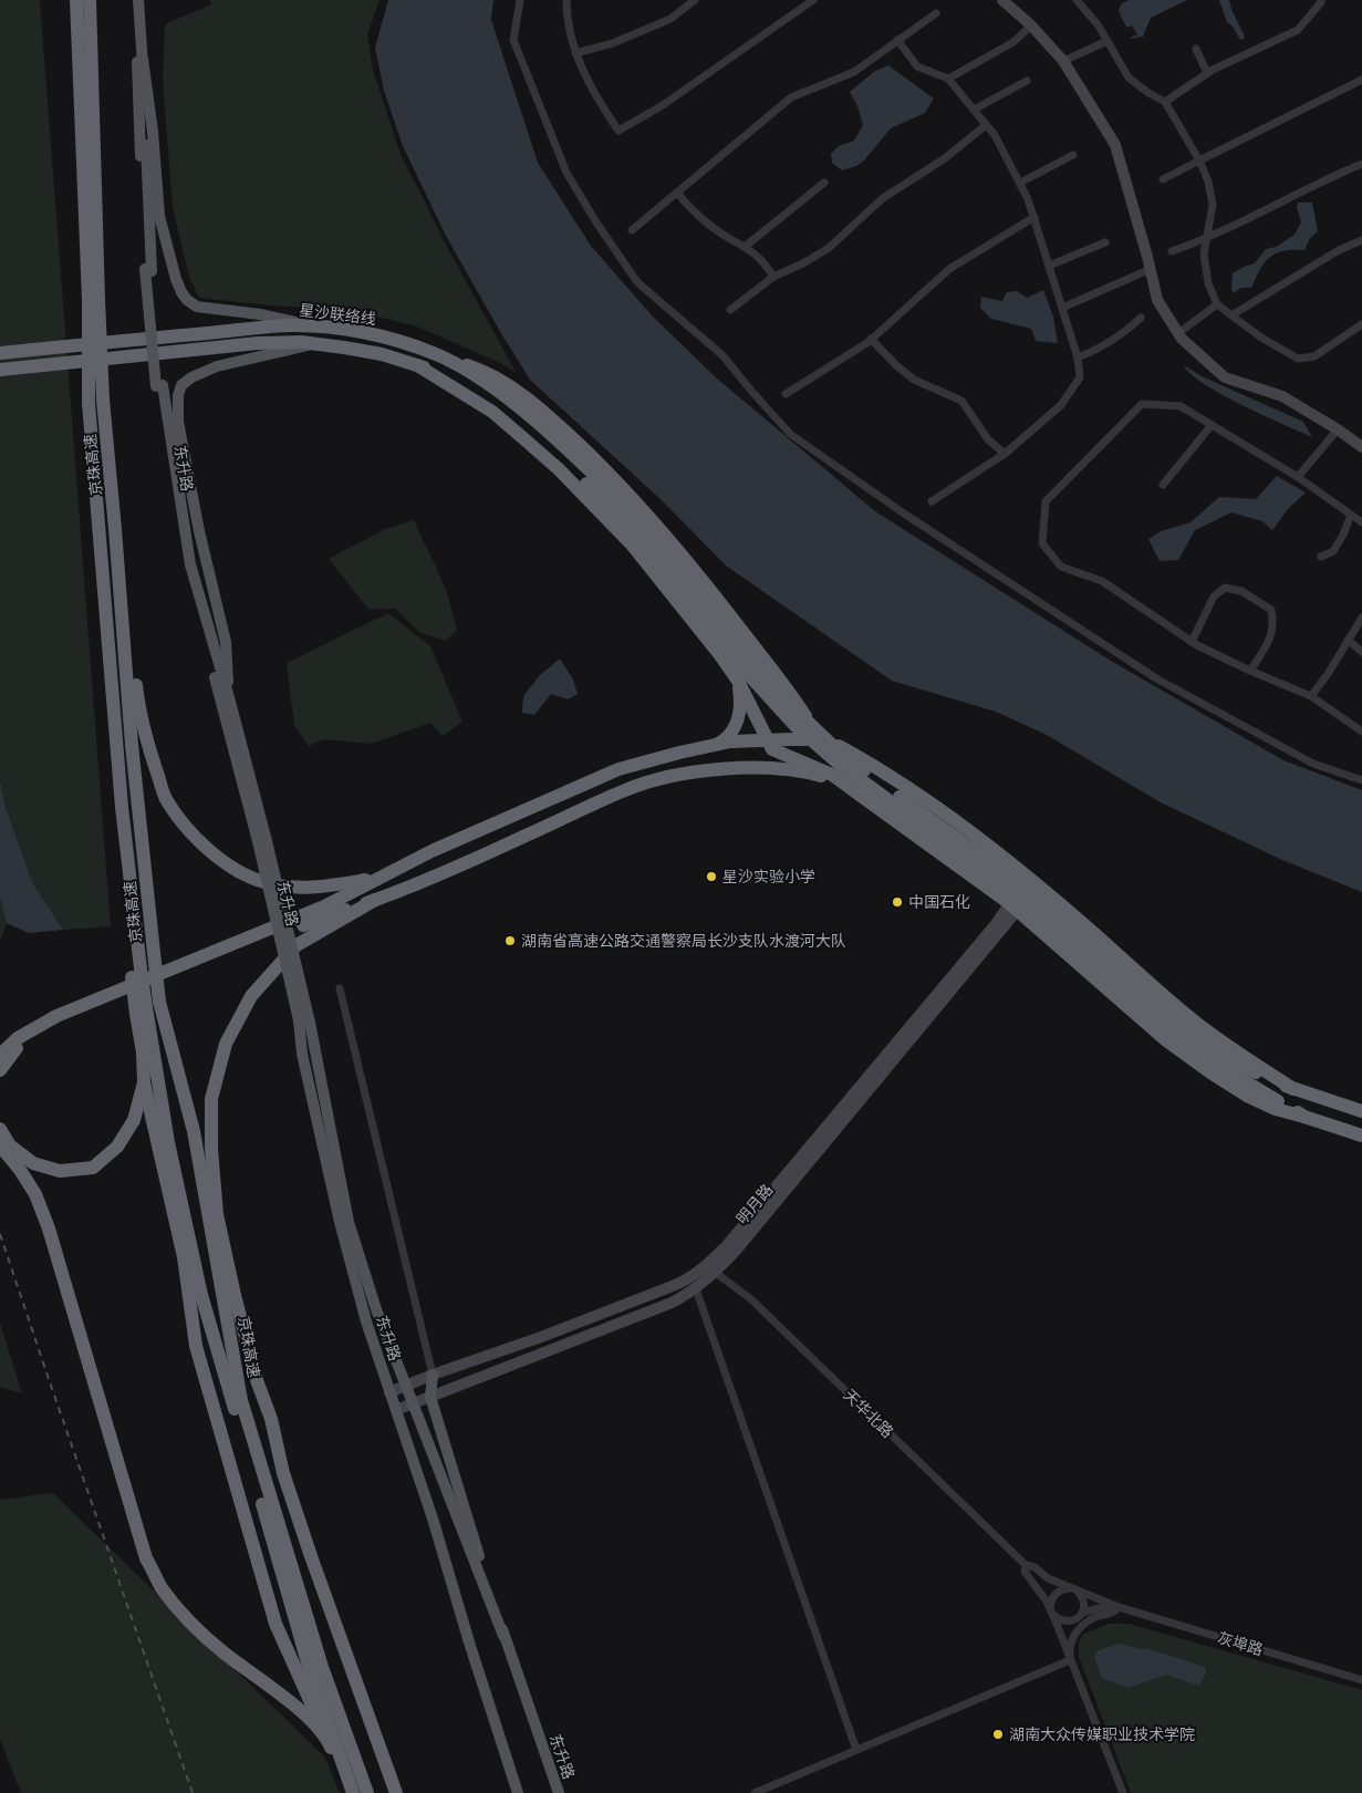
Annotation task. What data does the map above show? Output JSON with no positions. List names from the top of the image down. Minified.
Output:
{"streets":{"highway":["星沙联络线","京珠高速"],"main road":["东升路"],"street":["明月路","天华北路","灰埠路"]},"crossings":[["东升路","明月路"],["明月路","天华北路"],["天华北路","灰埠路"]],"places":["星沙实验小学","中国石化","湖南省高速公路交通警察局长沙支队水渡河大队","湖南大众传媒职业技术学院"]}
